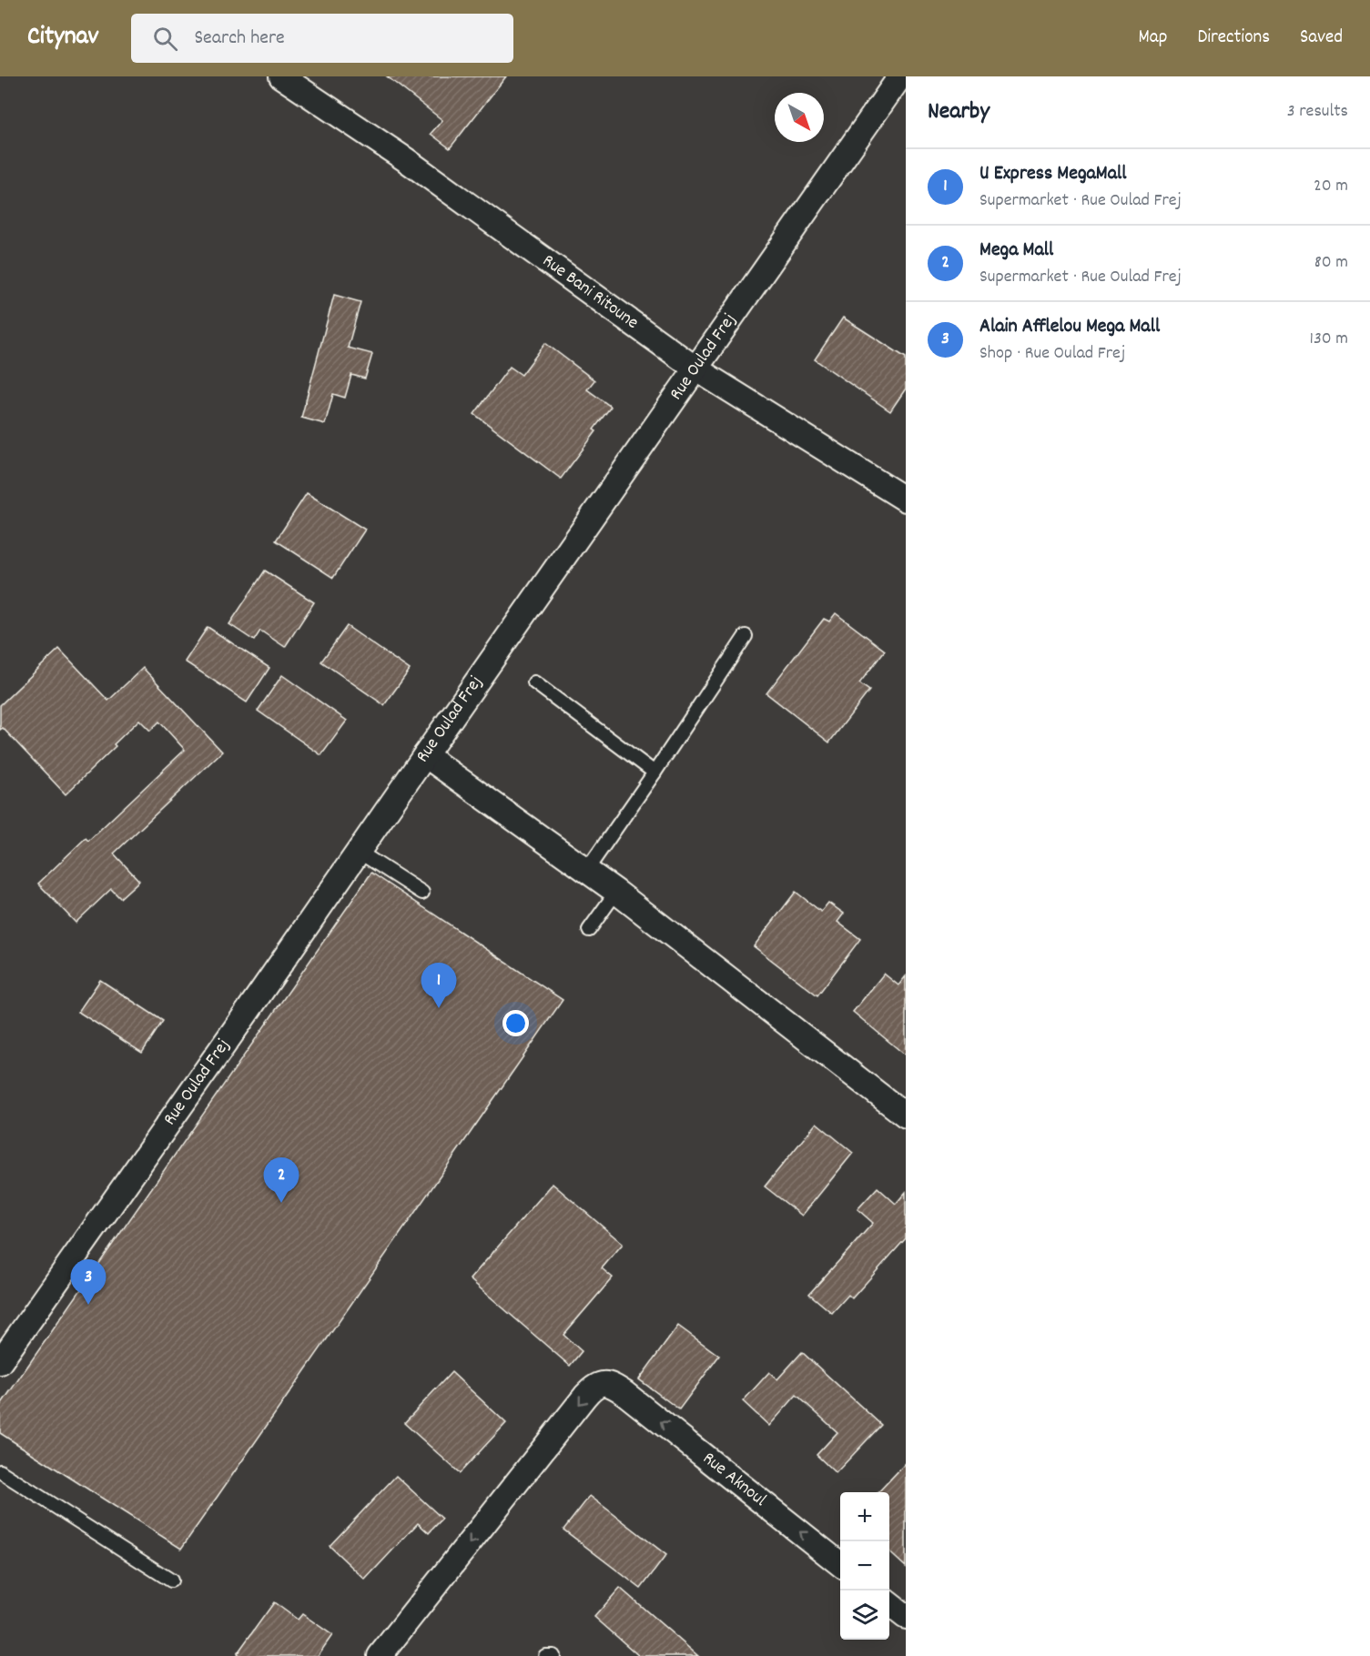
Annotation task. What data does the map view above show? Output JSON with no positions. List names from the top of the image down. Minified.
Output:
{"streets":{"street":["Rue Bani Ritoune","Rue Oulad Frej","Rue Aknoul"]},"crossings":[["Rue Bani Ritoune","Rue Oulad Frej"]],"north":"bottom right","page":{"header":"Citynav","search":"Search here","nav":["Map","Directions","Saved"],"heading":["Nearby","3 results"],"list":[{"mark":"1","name":"U Express MegaMall","note":"Supermarket · Rue Oulad Frej","value":"20 m"},{"mark":"2","name":"Mega Mall","note":"Supermarket · Rue Oulad Frej","value":"80 m"},{"mark":"3","name":"Alain Afflelou Mega Mall","note":"Shop · Rue Oulad Frej","value":"130 m"}],"pins":["1","2","3"],"map_buttons":["+","−"]}}
